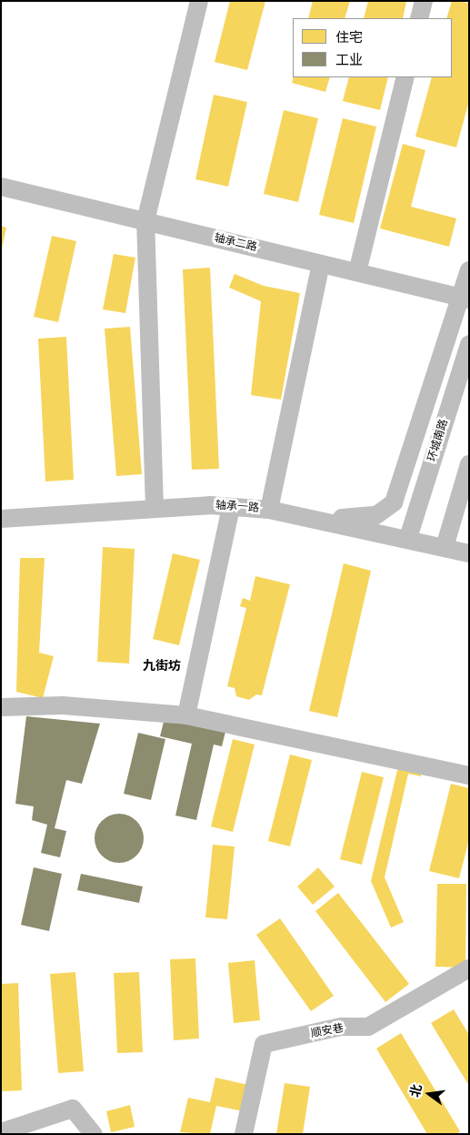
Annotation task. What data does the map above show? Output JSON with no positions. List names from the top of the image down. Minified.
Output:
{"streets":{"street":["轴承二路","环城南路","轴承一路","顺安巷"]},"crossings":[["环城南路","轴承一路"]],"districts":["九街坊"],"legend":["住宅","工业"],"north":"left"}
